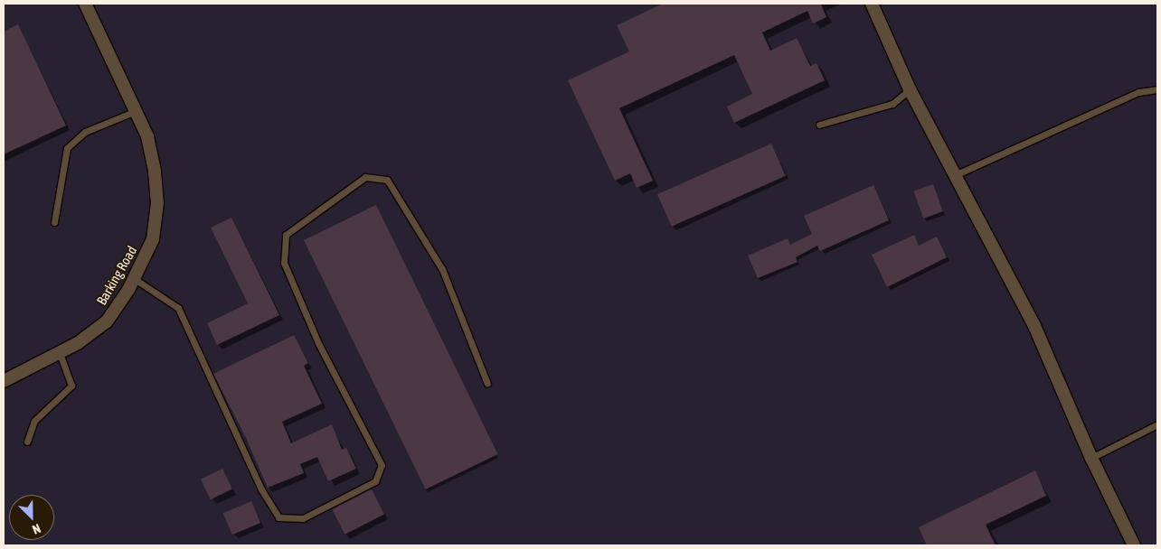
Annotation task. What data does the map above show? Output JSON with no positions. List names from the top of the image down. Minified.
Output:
{"streets":{"street":["Barking Road"]},"north":"bottom right"}
